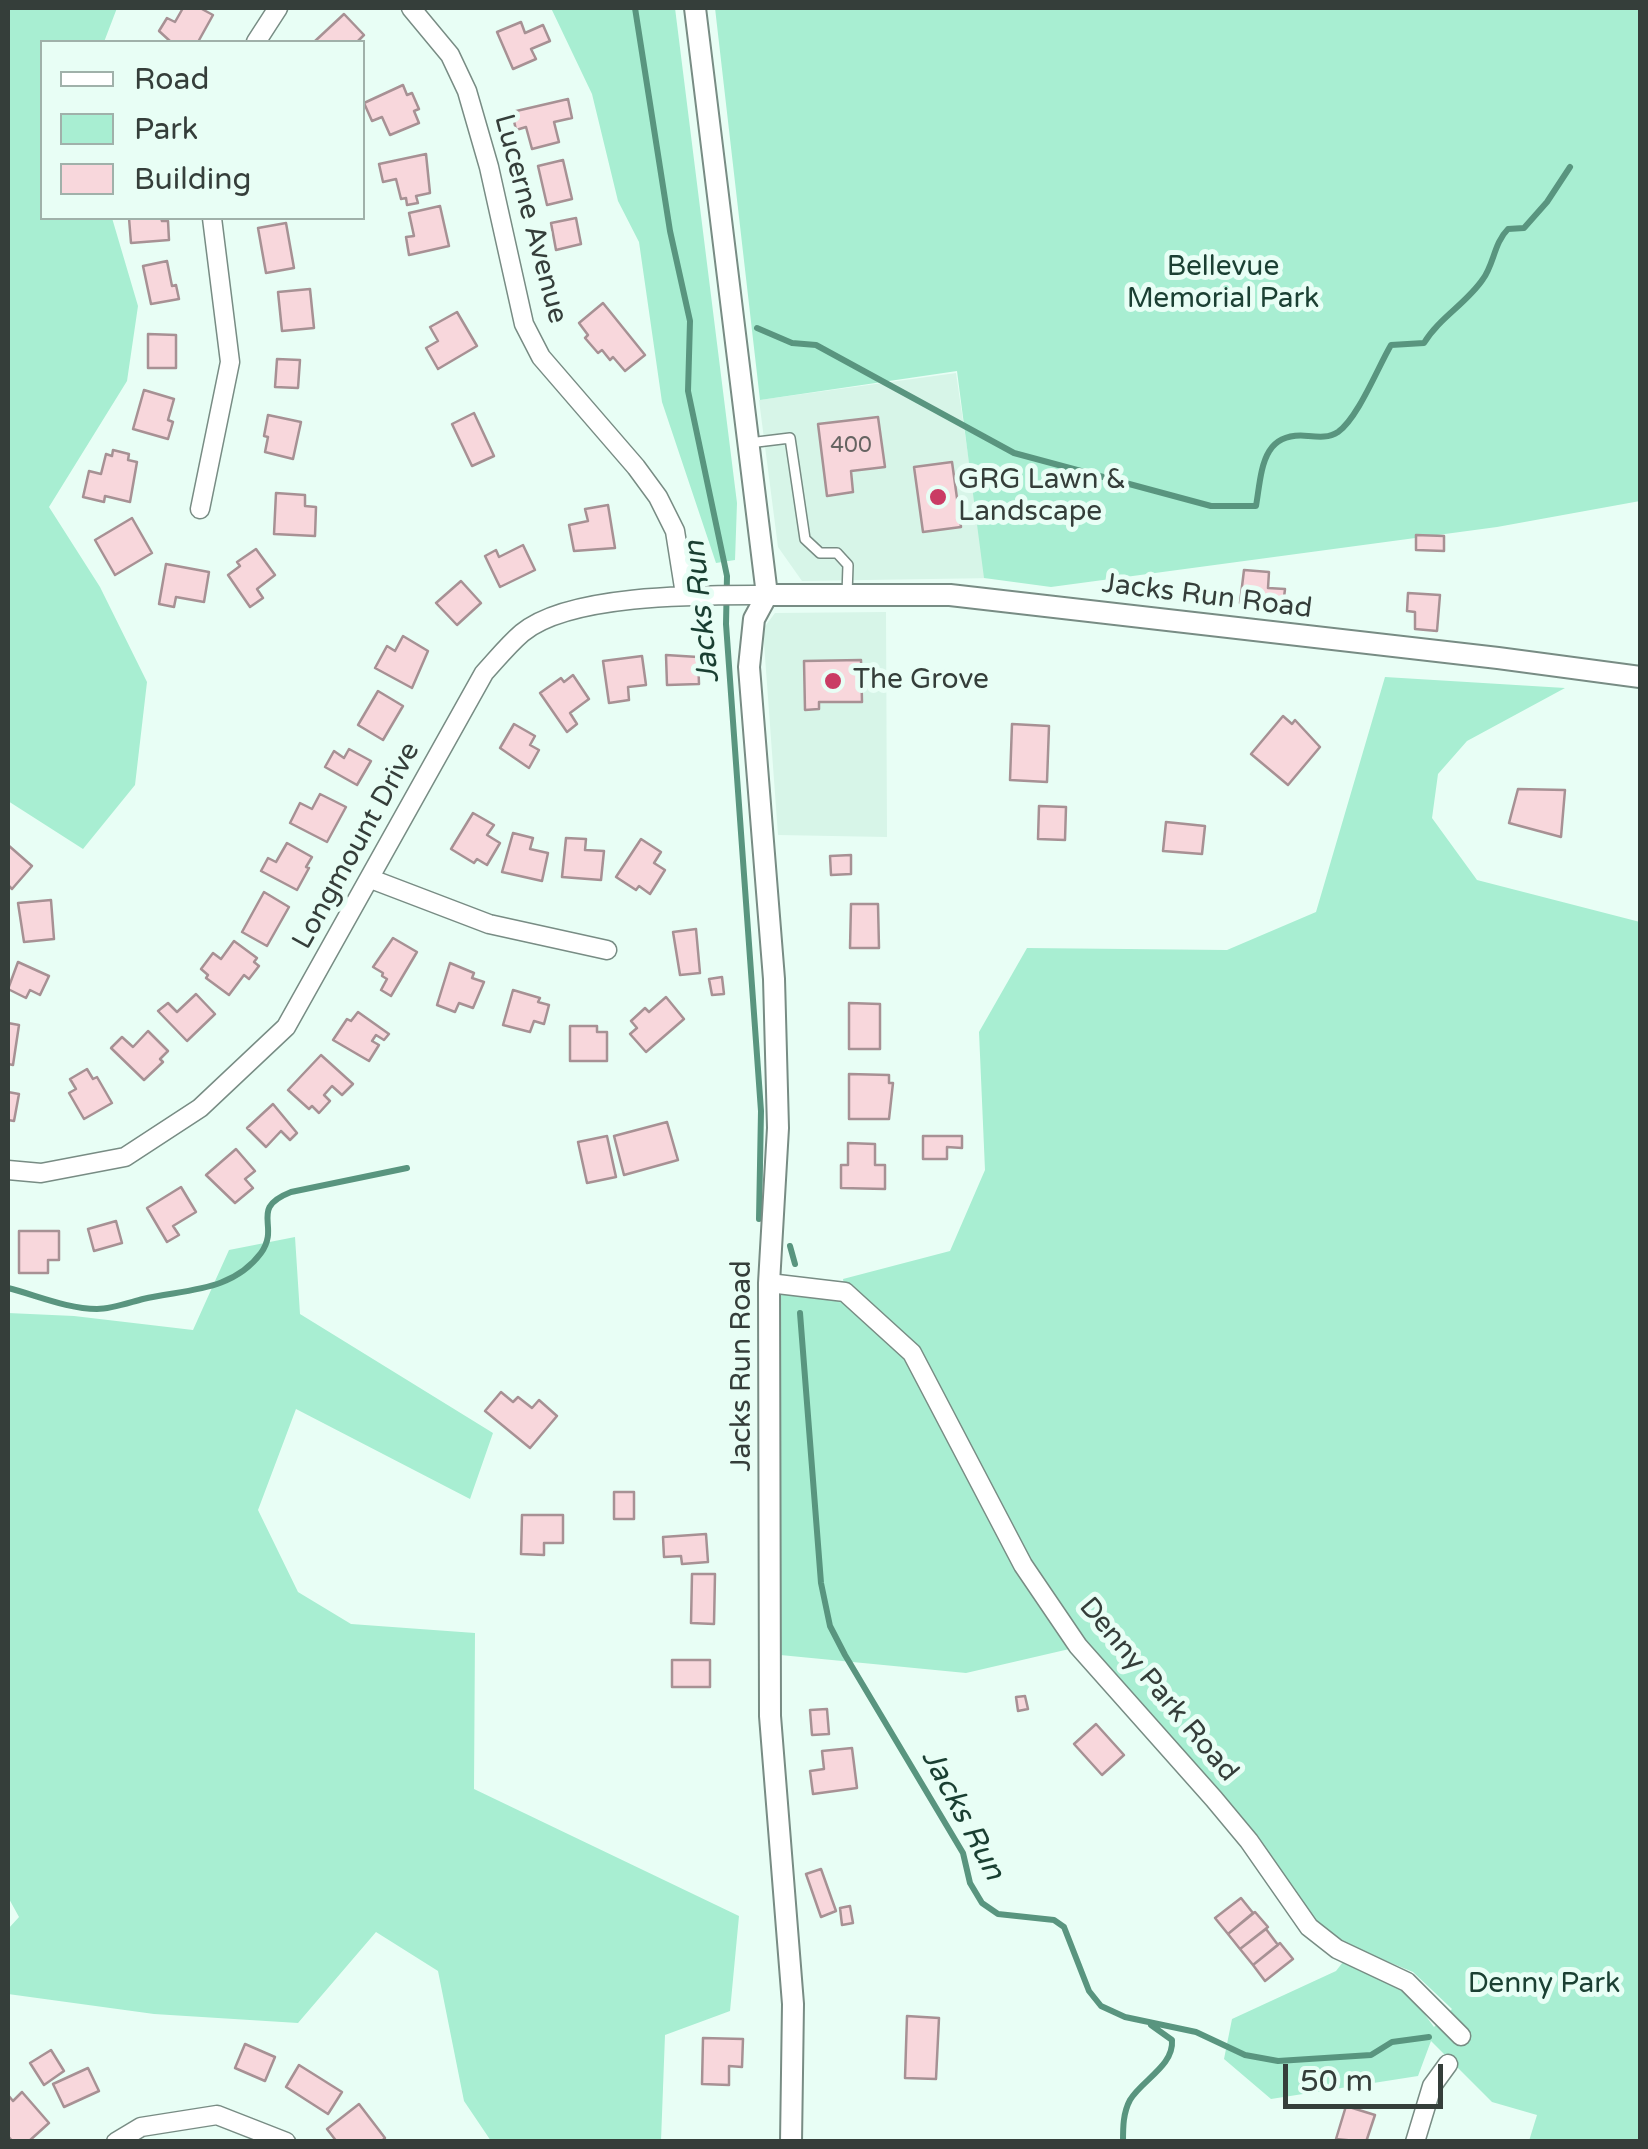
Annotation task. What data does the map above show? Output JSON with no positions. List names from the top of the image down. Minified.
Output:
{"streets":{"street":["Lucerne Avenue","Jacks Run Road","Longmount Drive","Denny Park Road"]},"crossings":[["Lucerne Avenue","Longmount Drive"],["Jacks Run Road","Longmount Drive"],["Jacks Run Road","Denny Park Road"]],"water":["Jacks Run"],"parks":["Bellevue Memorial Park","Denny Park"],"places":["GRG Lawn & Landscape","The Grove"],"house_numbers":["400"],"legend":["Road","Park","Building"],"scale_bar":"50 m"}
